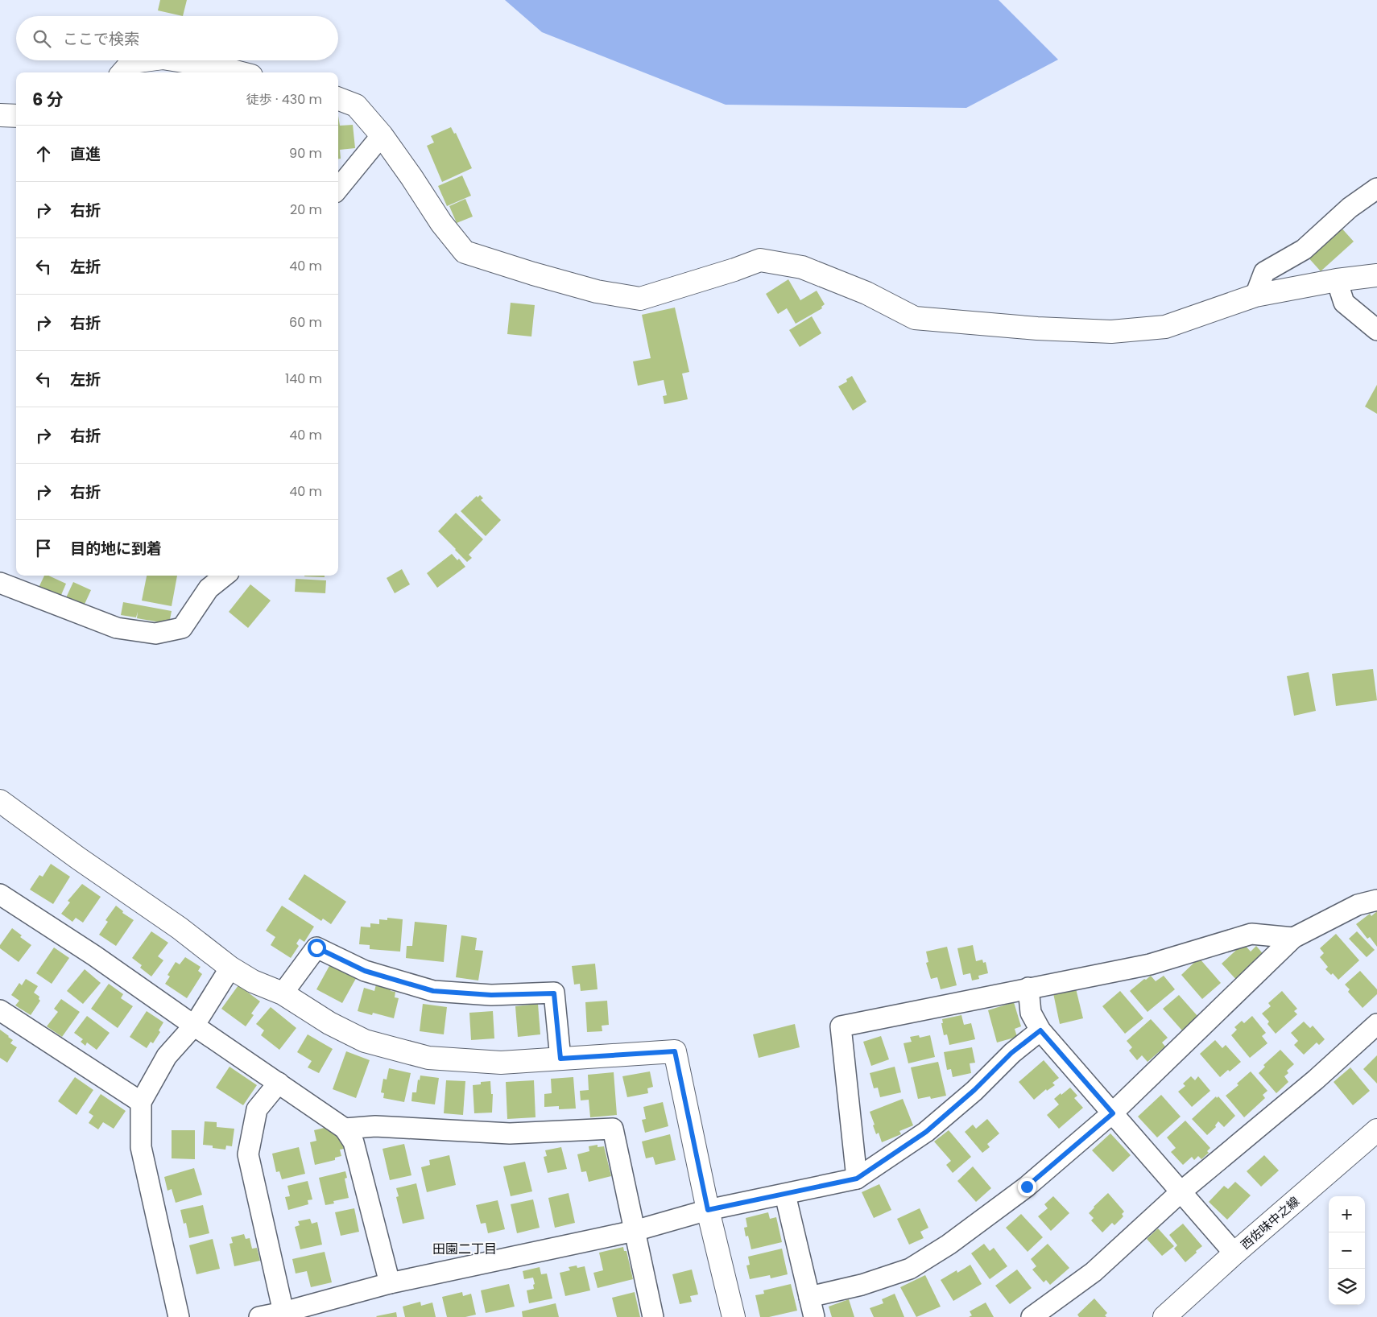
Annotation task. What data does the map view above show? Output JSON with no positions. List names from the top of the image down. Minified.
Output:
{"streets":{"street":["西佐味中之線"]},"districts":["田園二丁目"],"page":{"search":"ここで検索","heading":["6 分","徒歩 · 430 m"],"list":[["直進","90 m"],["右折","20 m"],["左折","40 m"],["右折","60 m"],["左折","140 m"],["右折","40 m"],["右折","40 m"],"目的地に到着"],"map_buttons":["+","−"]}}
